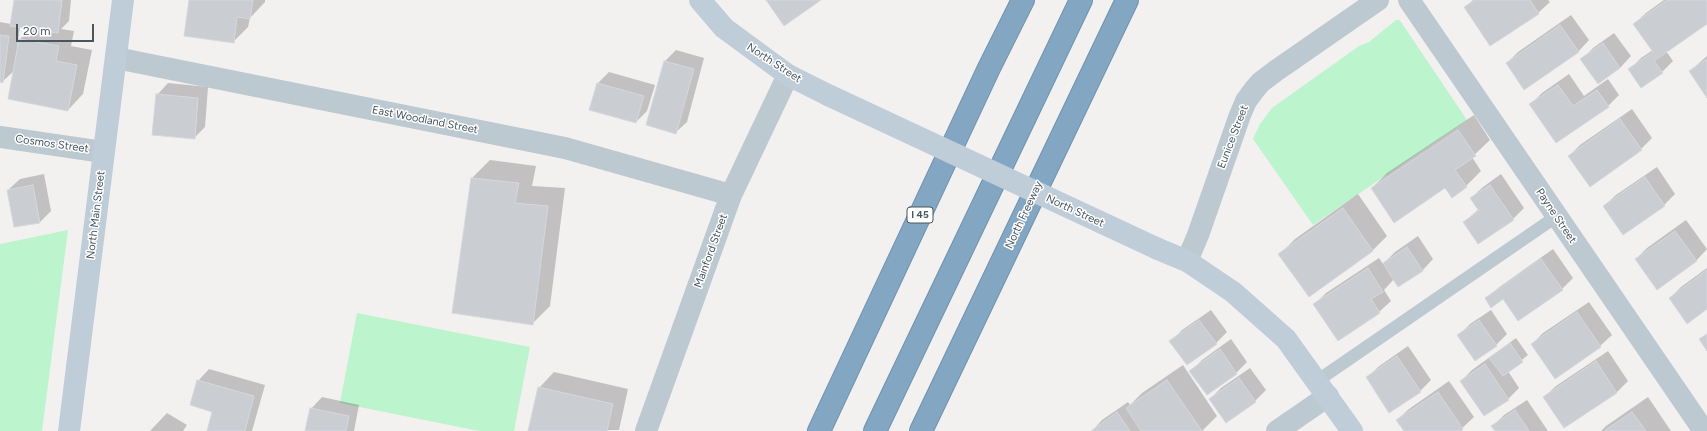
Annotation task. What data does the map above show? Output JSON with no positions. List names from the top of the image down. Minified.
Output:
{"streets":{"highway":["I 45","North Freeway"],"street":["North Street","East Woodland Street","Eunice Street","Cosmos Street","North Main Street","Payne Street","Mainford Street"]},"crossings":[["North Street","Eunice Street"],["North Street","Mainford Street"],["East Woodland Street","North Main Street"],["East Woodland Street","Mainford Street"],["Cosmos Street","North Main Street"]],"scale_bar":"20 m"}
